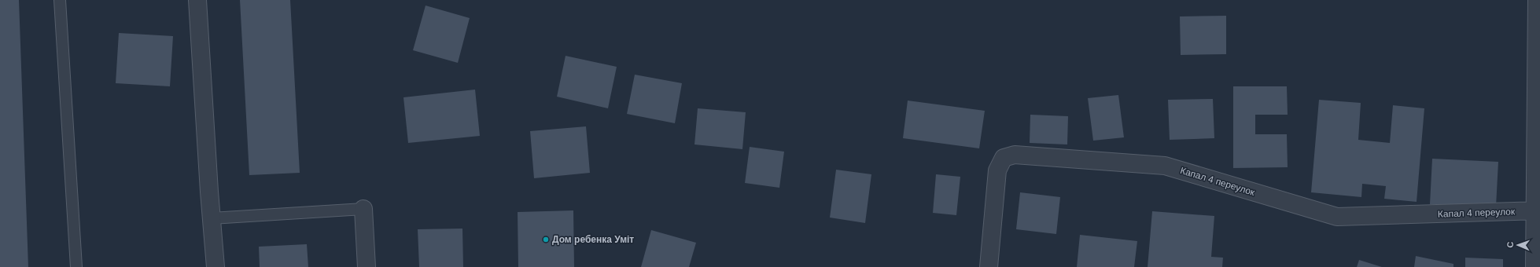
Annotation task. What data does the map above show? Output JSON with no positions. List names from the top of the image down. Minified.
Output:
{"streets":{"street":["Капал 4 переулок"]},"places":["Дом ребенка Умiт"],"north":"left"}
